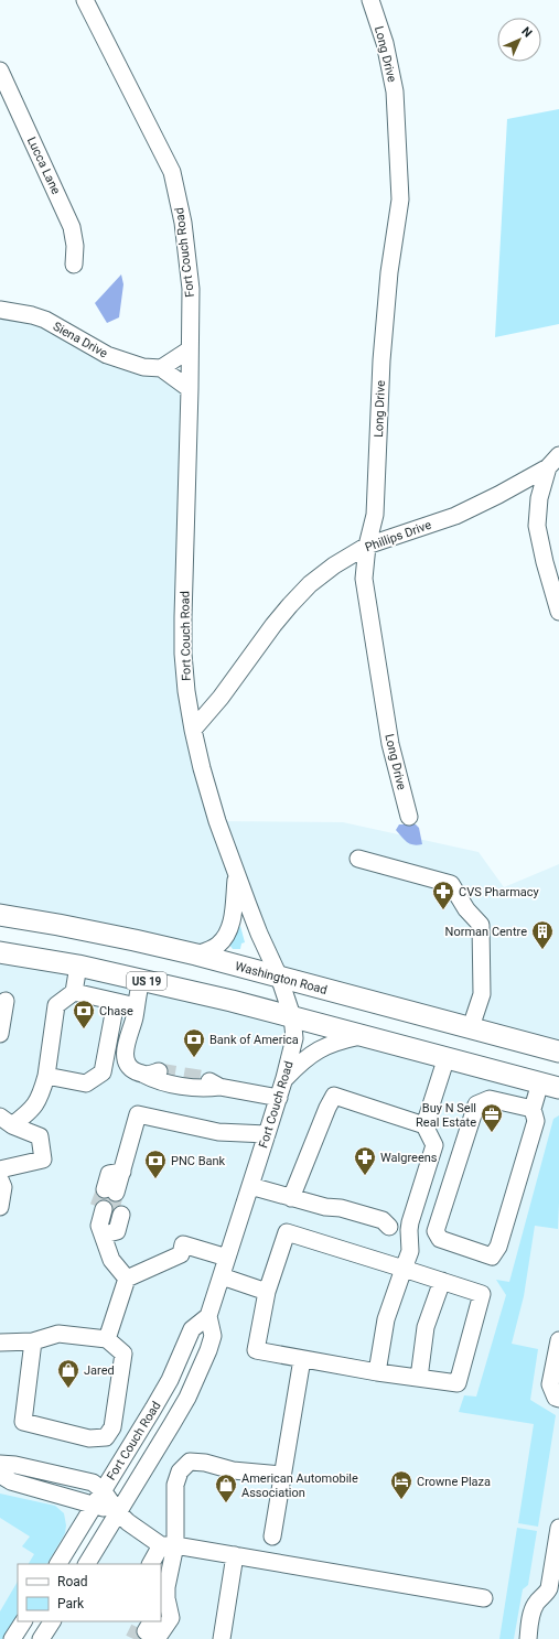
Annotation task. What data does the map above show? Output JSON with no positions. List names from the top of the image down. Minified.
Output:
{"streets":{"main road":["Washington Road","US 19"],"street":["Long Drive","Lucca Lane","Fort Couch Road","Siena Drive","Phillips Drive"]},"crossings":[["Long Drive","Phillips Drive"],["Fort Couch Road","Phillips Drive"],["Fort Couch Road","Washington Road"],["Fort Couch Road","US 19"]],"places":{"pharmacy":["CVS Pharmacy","Walgreens"],"building":["Norman Centre"],"bank":["Chase","Bank of America","PNC Bank"],"office":["Buy N Sell Real Estate"],"shop":["Jared","American Automobile Association"],"hotel":["Crowne Plaza"]},"legend":["Road","Park"],"north":"top right"}
